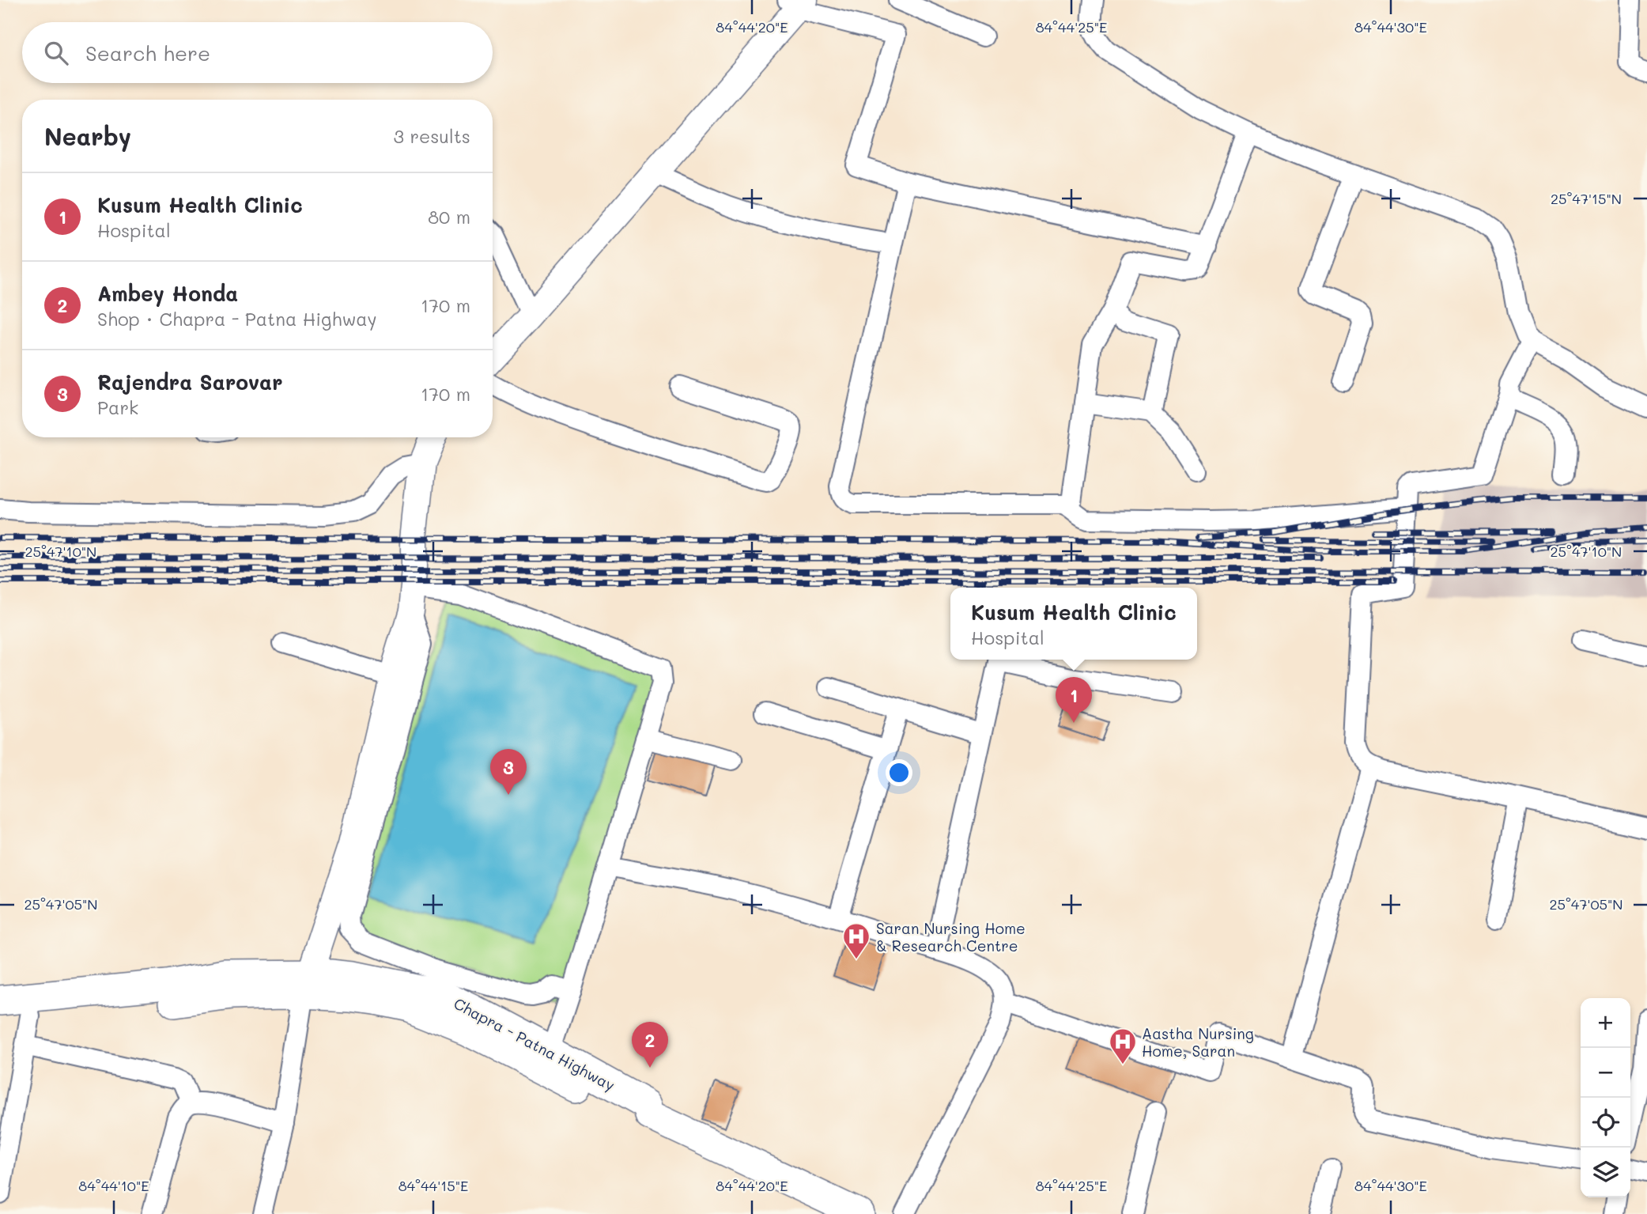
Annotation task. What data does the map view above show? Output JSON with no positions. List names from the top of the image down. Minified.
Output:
{"streets":{"highway":["Chapra - Patna Highway"]},"places":{"hospital":["Saran Nursing Home & Research Centre","Aastha Nursing Home, Saran"]},"page":{"search":"Search here","heading":["Nearby","3 results"],"list":[{"mark":"1","name":"Kusum Health Clinic","note":"Hospital","value":"80 m"},{"mark":"2","name":"Ambey Honda","note":"Shop · Chapra - Patna Highway","value":"170 m"},{"mark":"3","name":"Rajendra Sarovar","note":"Park","value":"170 m"}],"popup":["Kusum Health Clinic","Hospital"],"pins":["1","3","2"],"map_buttons":["+","−"]},"coordinates":["84°44'20\"E","84°44'25\"E","84°44'30\"E","25°47'15\"N","25°47'10\"N","25°47'05\"N","84°44'10\"E","84°44'15\"E"]}
